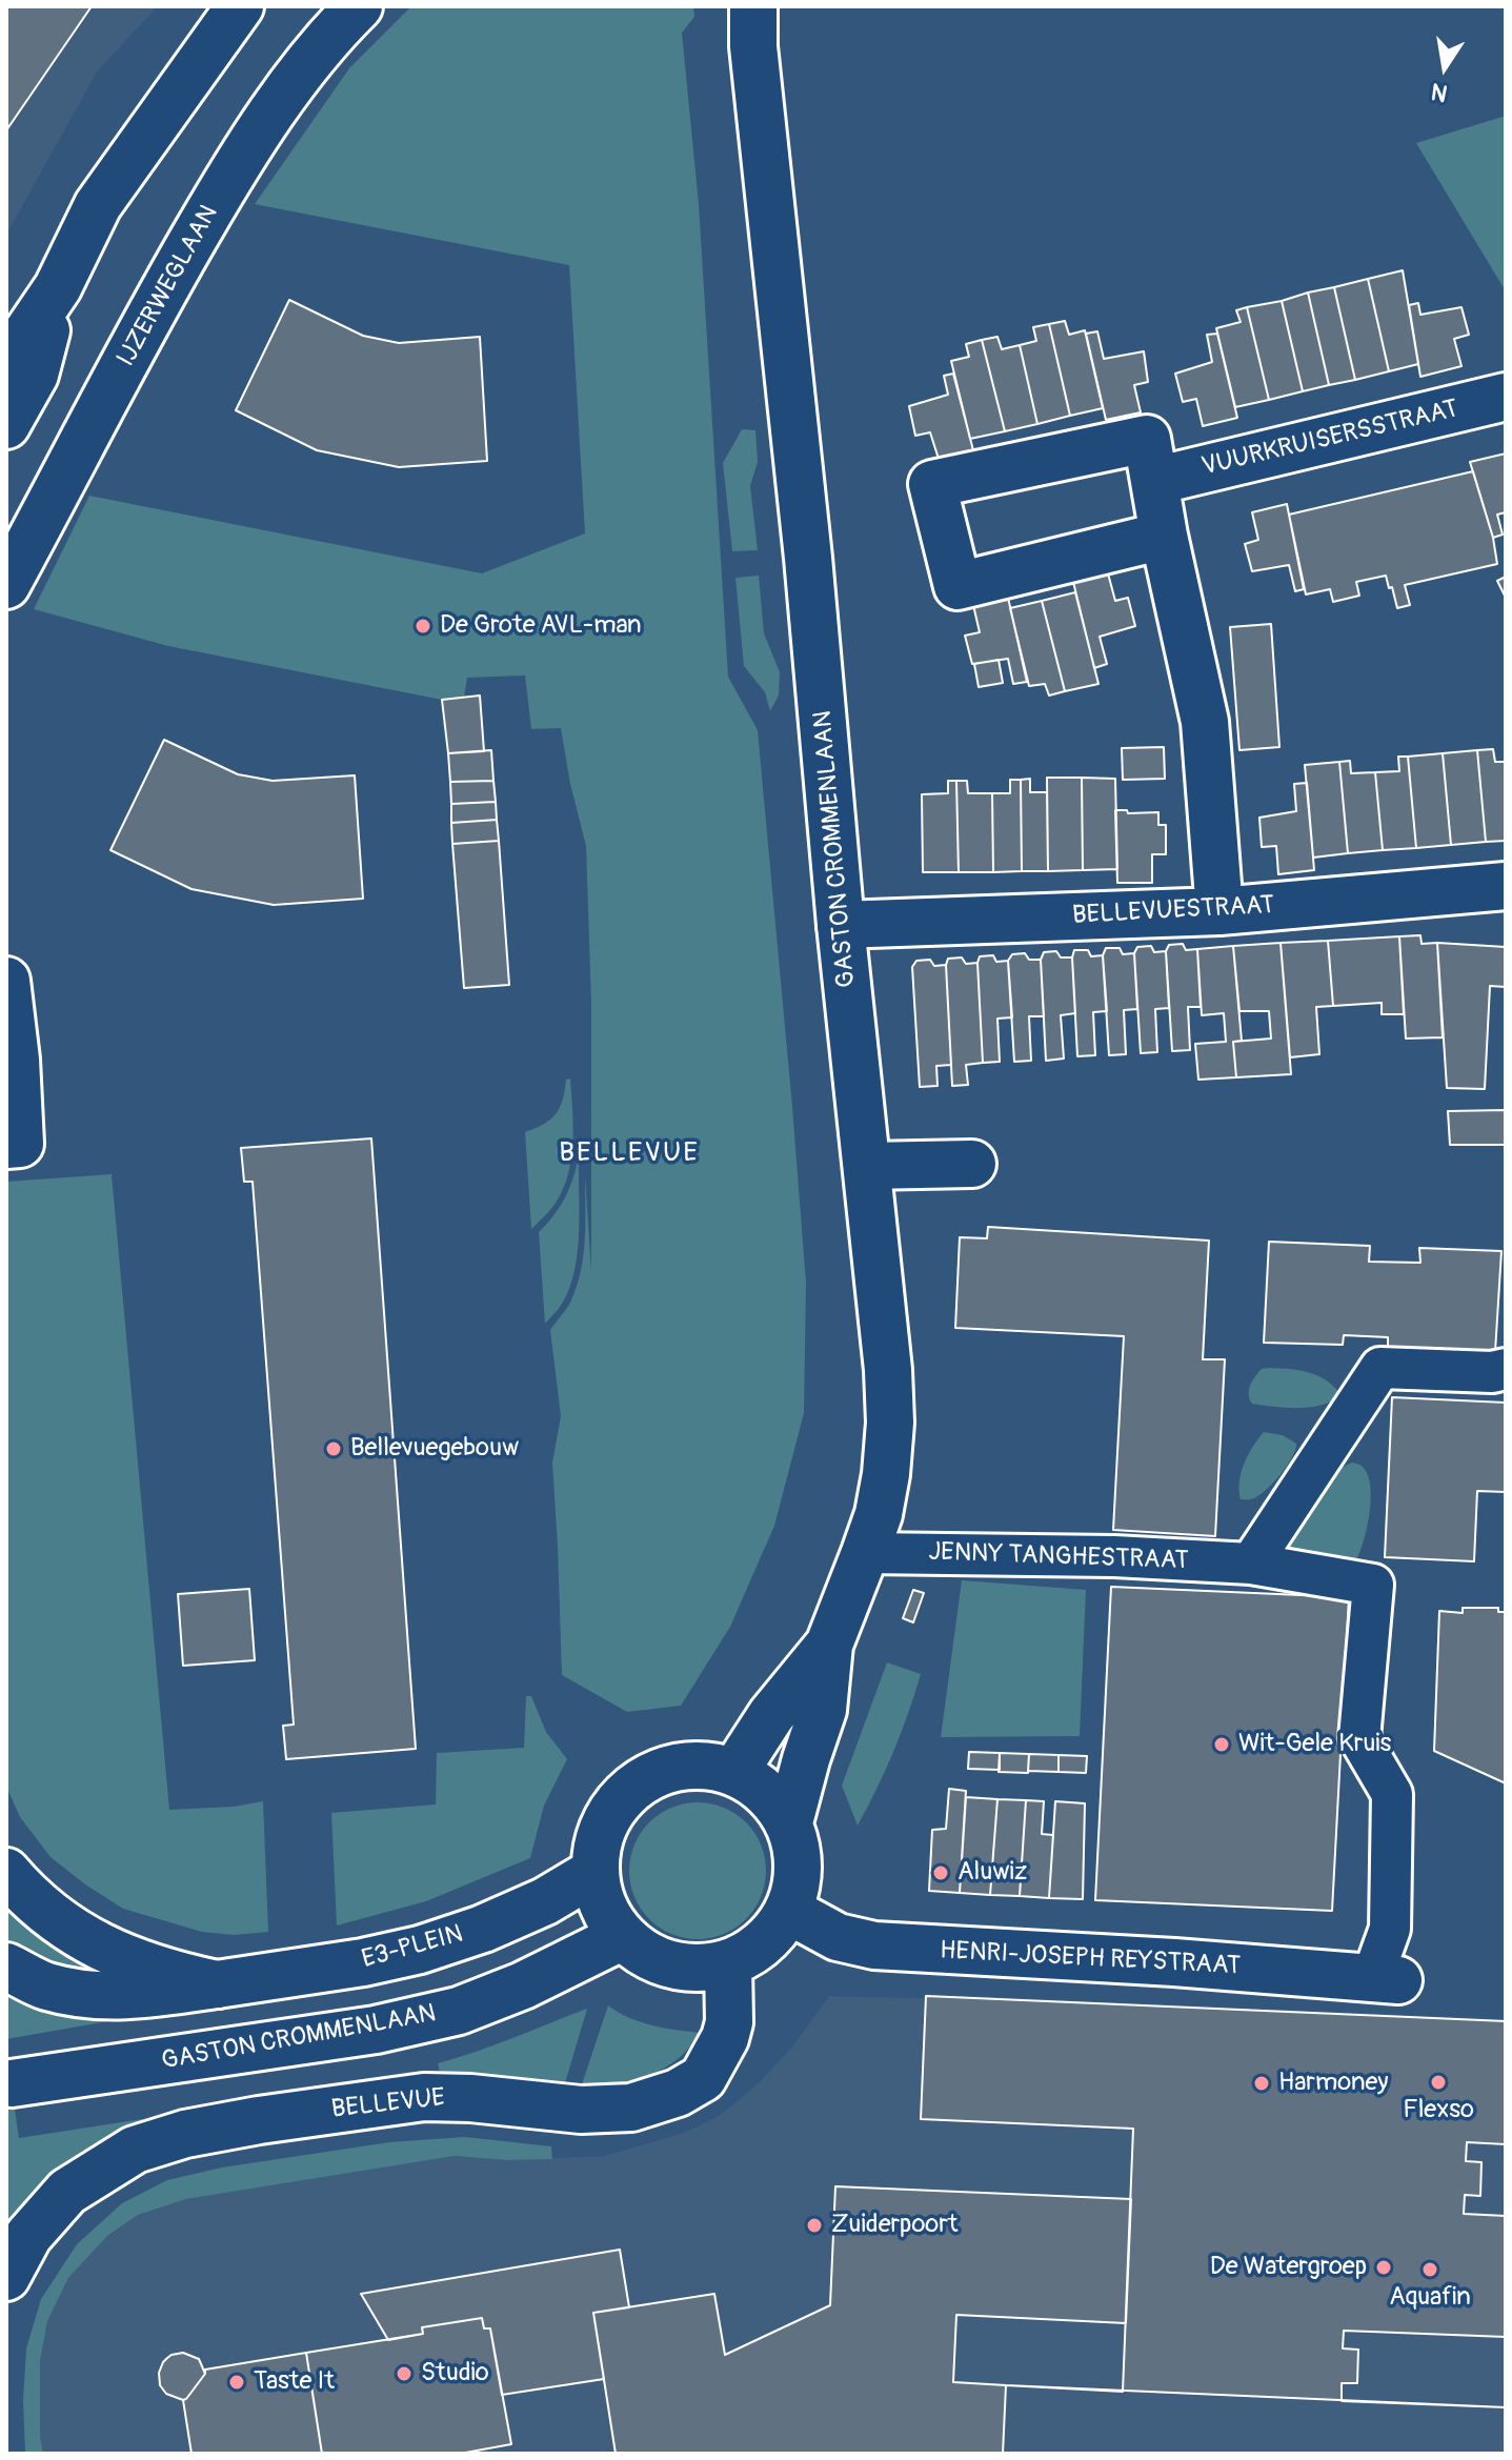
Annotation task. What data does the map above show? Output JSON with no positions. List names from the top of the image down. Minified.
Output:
{"streets":{"main road":["IJZERWEGLAAN","VUURKRUISERSSTRAAT","GASTON CROMMENLAAN","BELLEVUESTRAAT","E3-PLEIN","HENRI-JOSEPH REYSTRAAT","BELLEVUE"],"street":["JENNY TANGHESTRAAT"]},"crossings":[["GASTON CROMMENLAAN","BELLEVUESTRAAT"],["GASTON CROMMENLAAN","JENNY TANGHESTRAAT"],["GASTON CROMMENLAAN","E3-PLEIN"],["GASTON CROMMENLAAN","HENRI-JOSEPH REYSTRAAT"],["GASTON CROMMENLAAN","BELLEVUE"],["JENNY TANGHESTRAAT","HENRI-JOSEPH REYSTRAAT"],["E3-PLEIN","HENRI-JOSEPH REYSTRAAT"],["E3-PLEIN","BELLEVUE"],["HENRI-JOSEPH REYSTRAAT","BELLEVUE"]],"districts":["BELLEVUE"],"places":["De Grote AVL-man","Bellevuegebouw","Wit-Gele Kruis","Aluwiz","Flexso","Harmoney","Zuiderpoort","De Watergroep","Aquafin","Studio","Taste It"],"north":"bottom"}
